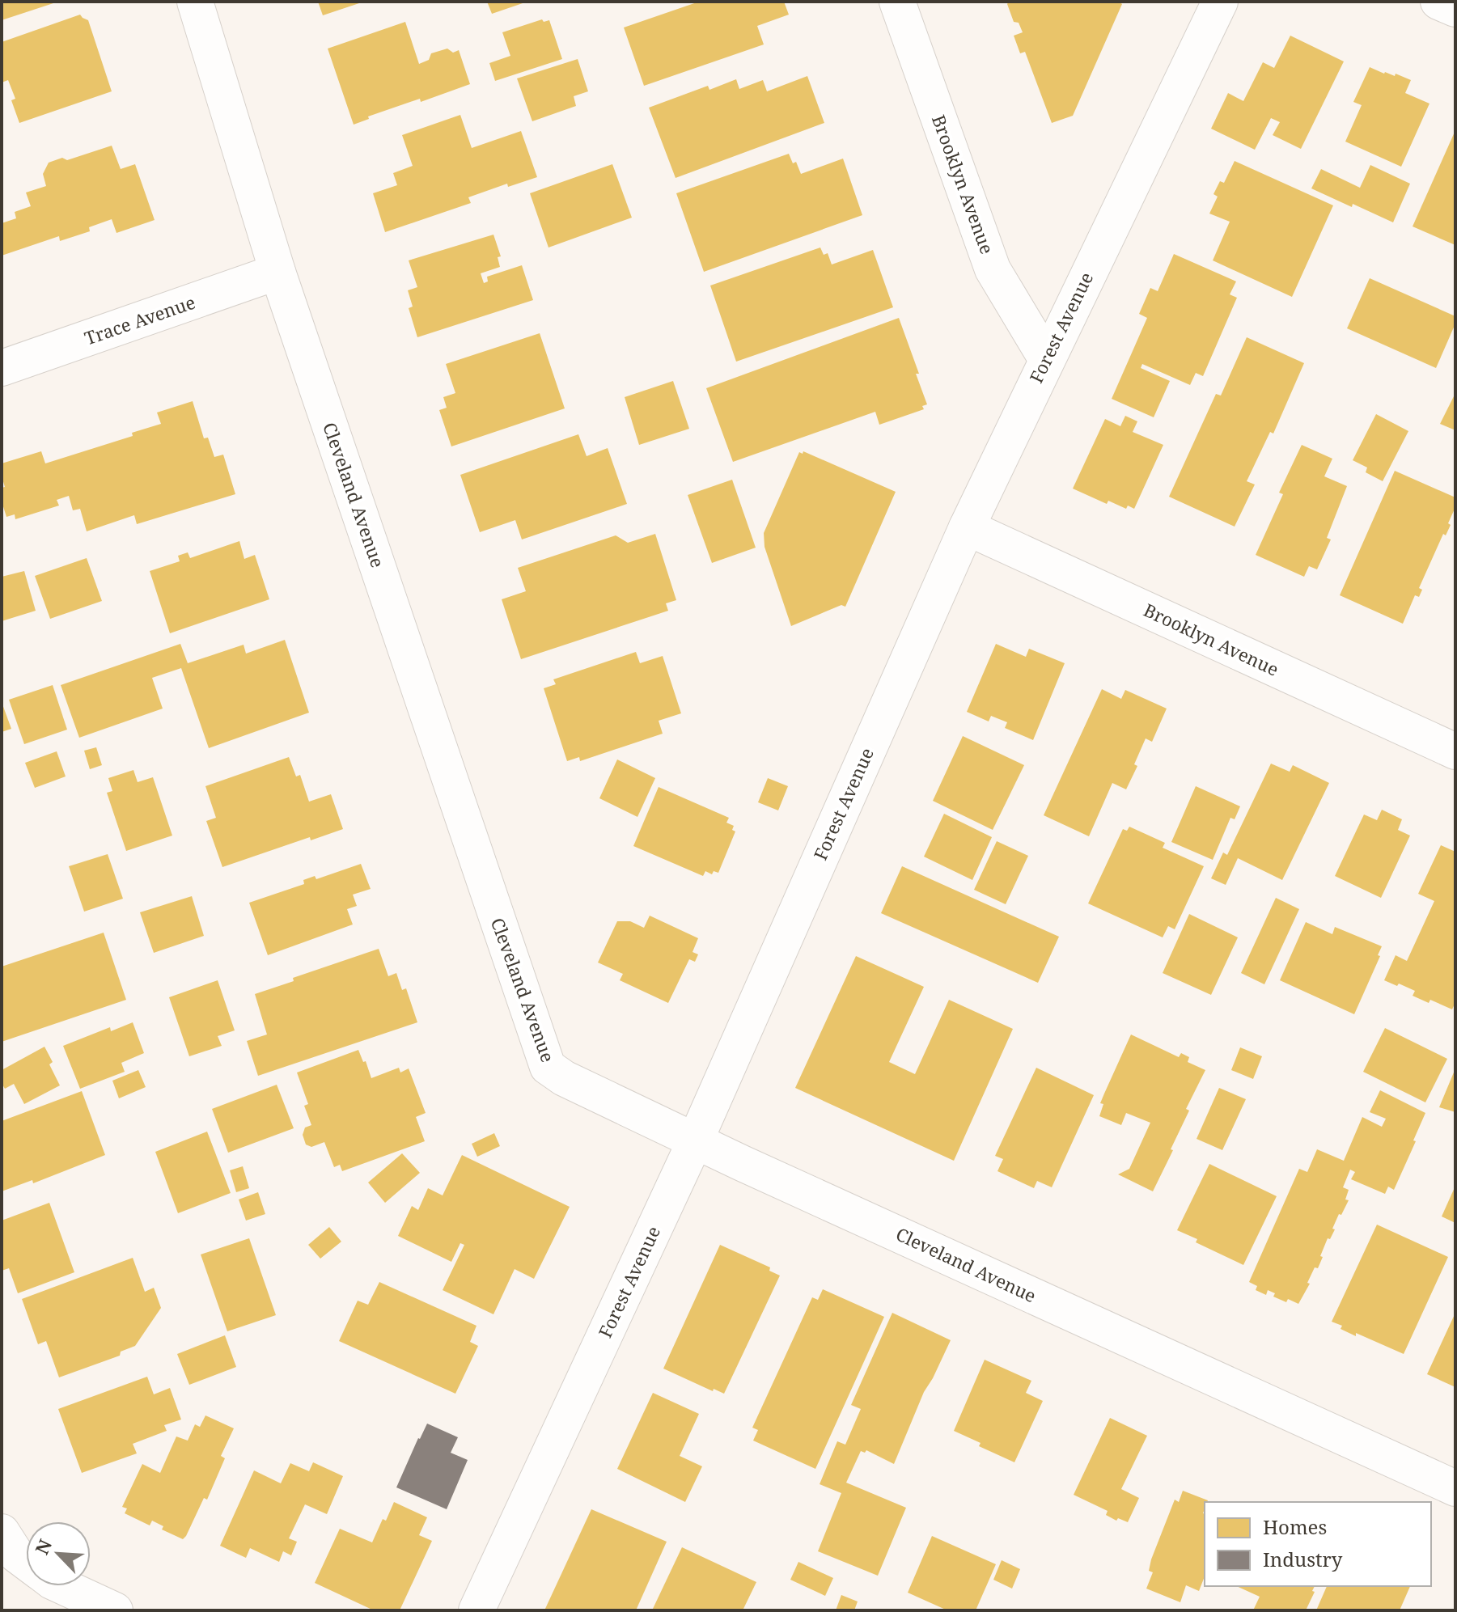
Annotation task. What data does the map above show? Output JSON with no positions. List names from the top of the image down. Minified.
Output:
{"streets":{"street":["Brooklyn Avenue","Trace Avenue","Forest Avenue","Cleveland Avenue"]},"crossings":[["Brooklyn Avenue","Forest Avenue"],["Trace Avenue","Cleveland Avenue"],["Forest Avenue","Cleveland Avenue"]],"legend":["Homes","Industry"],"north":"top left"}
